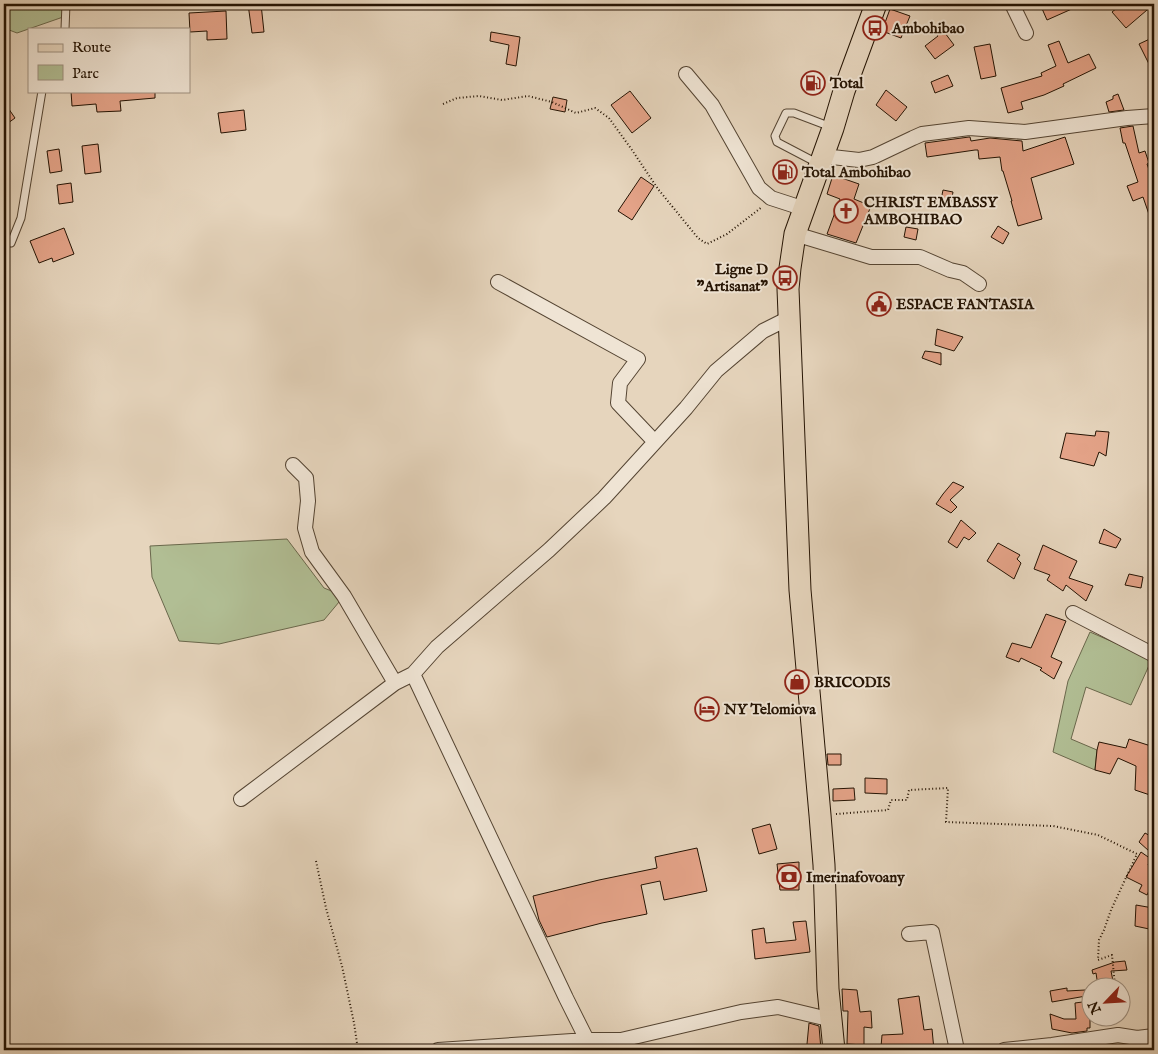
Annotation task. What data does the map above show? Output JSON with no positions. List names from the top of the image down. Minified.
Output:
{"places":{"bus stop":["Ambohibao","Ligne D \"Artisanat\""],"fuel station":["Total","Total Ambohibao"],"church":["CHRIST EMBASSY AMBOHIBAO"],"public building":["ESPACE FANTASIA"],"shop":["BRICODIS"],"hotel":["NY Telomiova"],"bank":["Imerinafovoany"]},"legend":["Route","Parc"],"north":"bottom left"}
